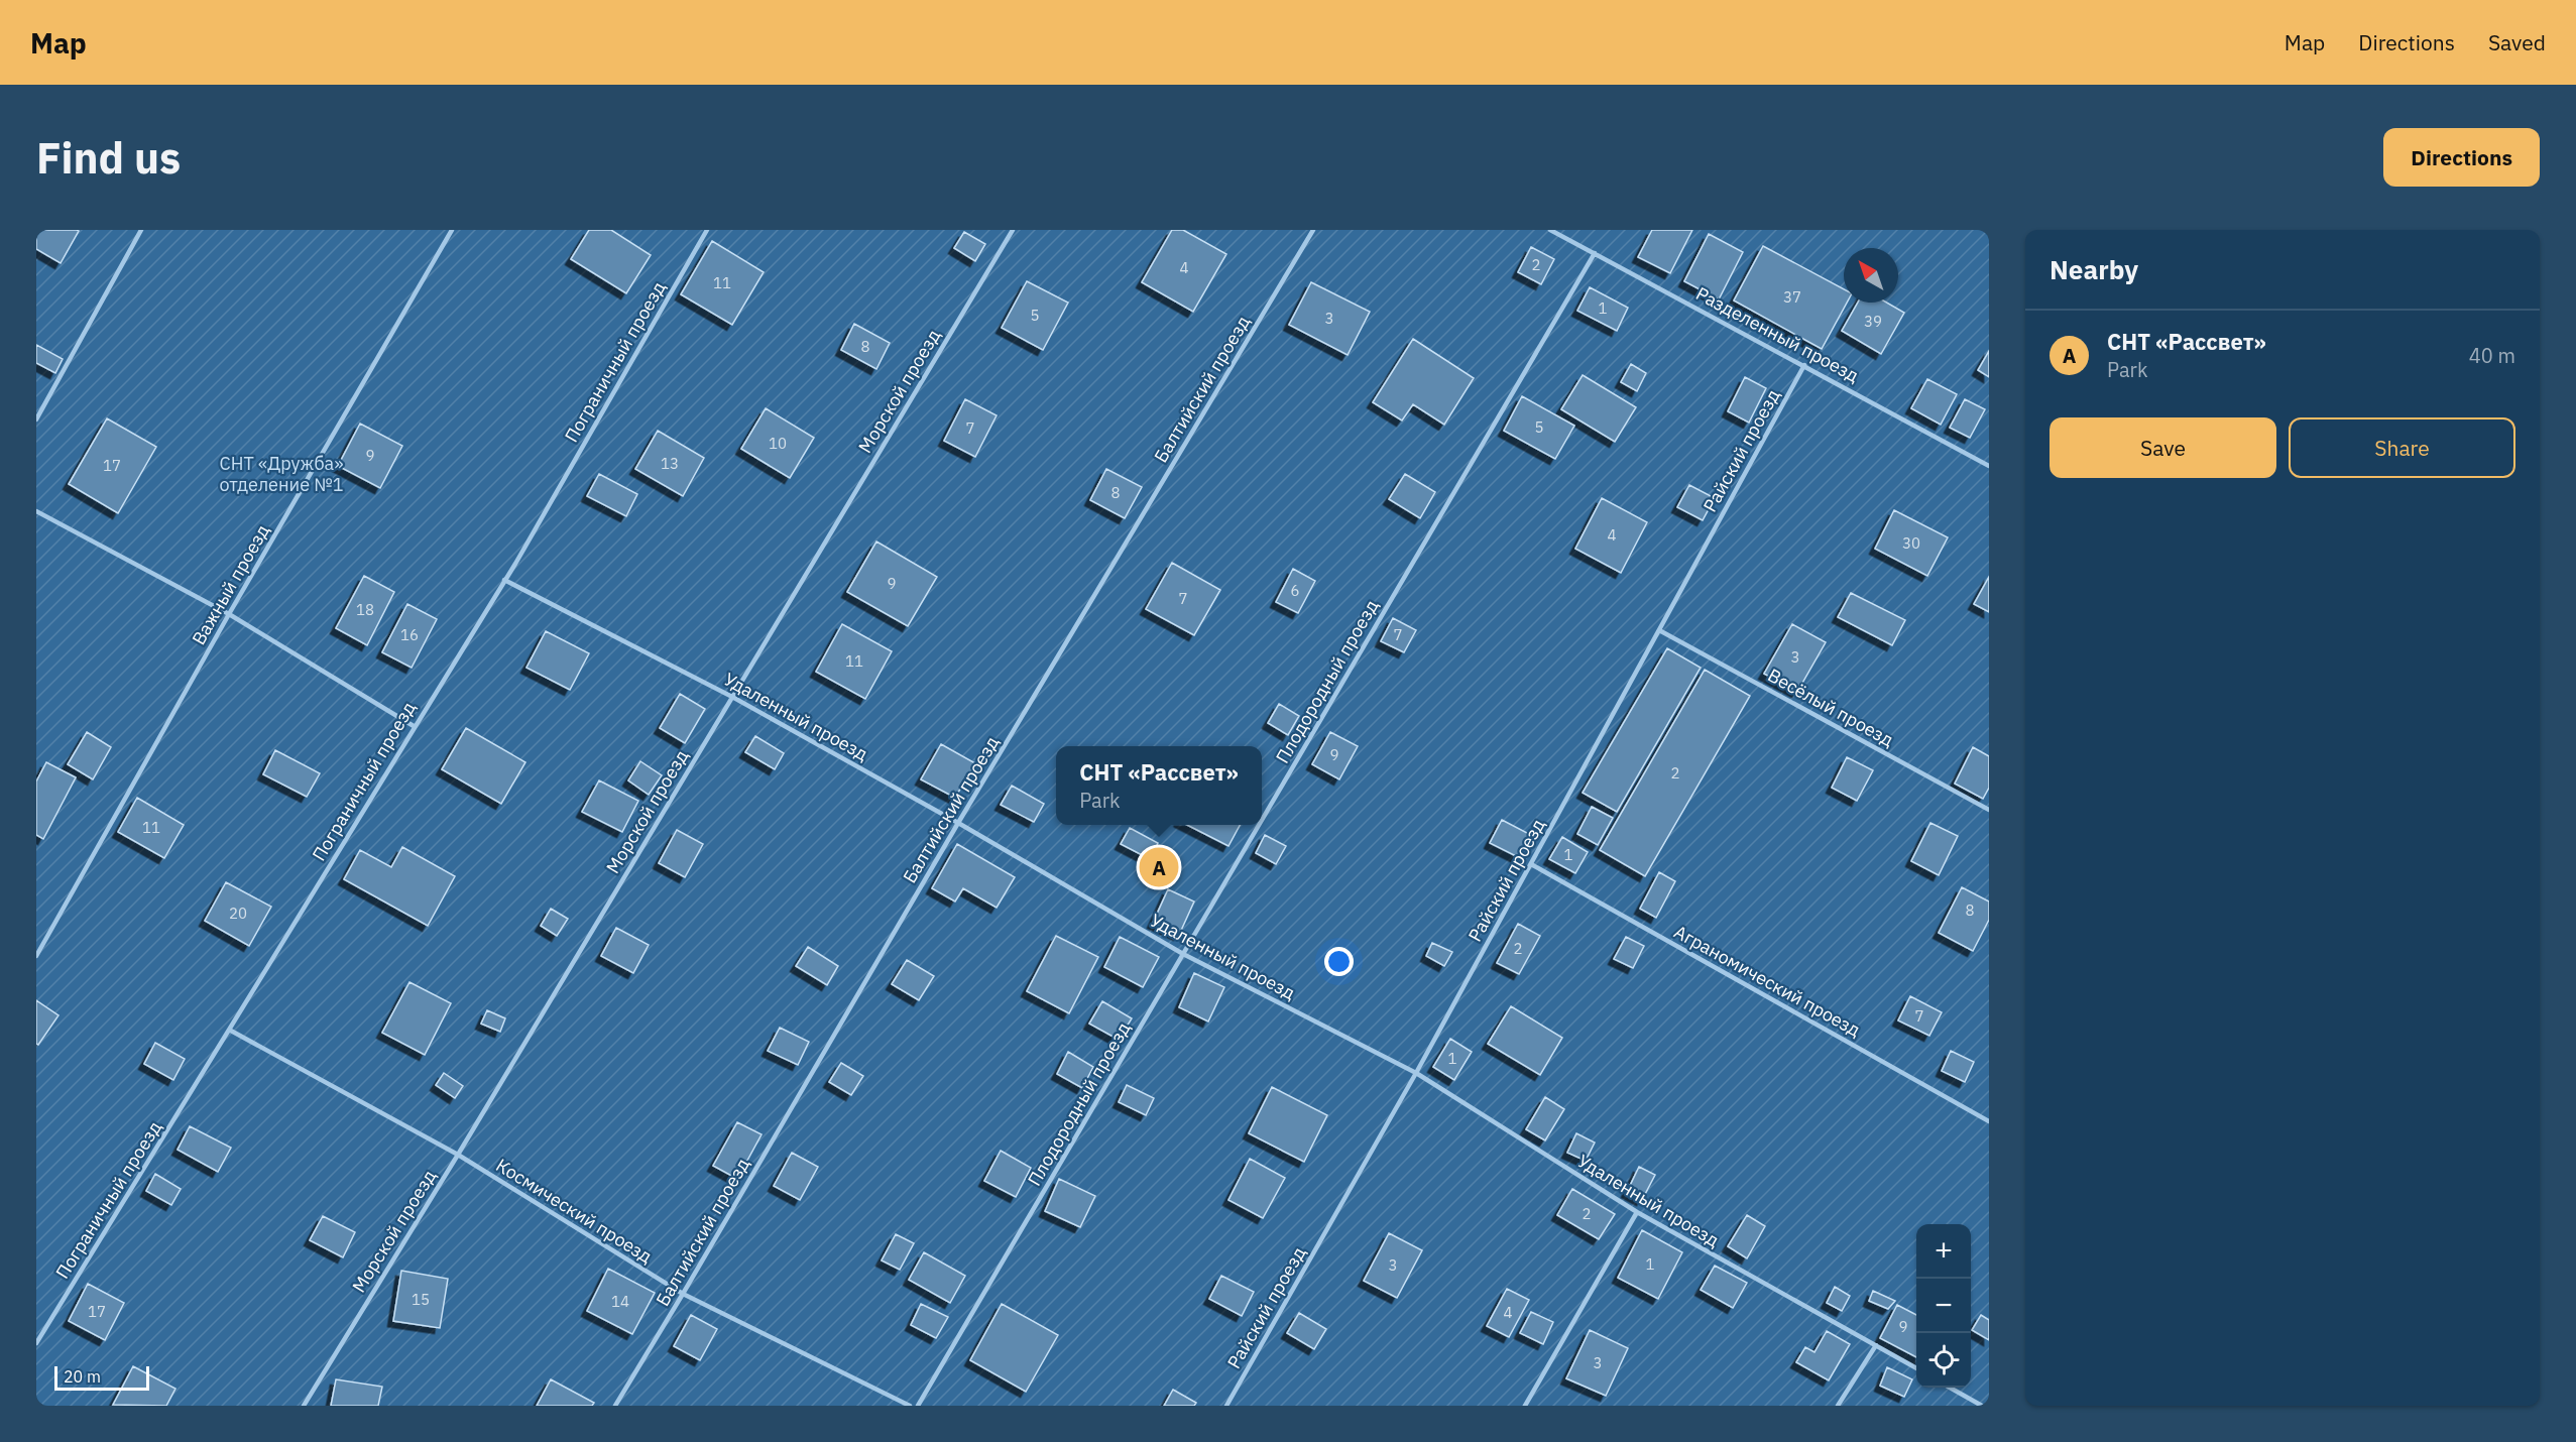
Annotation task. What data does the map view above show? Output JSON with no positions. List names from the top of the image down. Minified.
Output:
{"streets":{"lane":["Разделенный проезд","Пограничный проезд","Балтийский проезд","Морской проезд","Райский проезд","Важный проезд","Плодородный проезд","Весёлый проезд","Удаленный проезд","Аграномический проезд","Космический проезд"]},"crossings":[["Разделенный проезд","Райский проезд"],["Разделенный проезд","Плодородный проезд"],["Пограничный проезд","Удаленный проезд"],["Пограничный проезд","Космический проезд"],["Балтийский проезд","Удаленный проезд"],["Балтийский проезд","Космический проезд"],["Морской проезд","Удаленный проезд"],["Морской проезд","Космический проезд"],["Райский проезд","Весёлый проезд"],["Райский проезд","Удаленный проезд"],["Райский проезд","Аграномический проезд"],["Плодородный проезд","Удаленный проезд"]],"parks":["СНТ «Дружба» отделение №1"],"house_numbers":["2","4","11","37","1","5","3","39","8","5","7","10","9","13","17","8","4","30","9","6","7","18","16","7","3","11","9","2","11","1","8","20","2","7","1","2","1","3","15","14","17","4","9","3"],"scale_bar":"20 m","north":"top left","page":{"header":"Map","nav":["Map","Directions","Saved"],"buttons":["Directions",["Save","Share"]],"title":"Find us","heading":"Nearby","list":[{"mark":"A","name":"СНТ «Рассвет»","note":"Park","value":"40 m"}],"popup":["СНТ «Рассвет»","Park"],"pins":"A","map_buttons":["+","−"],"scale":"20 m"}}
